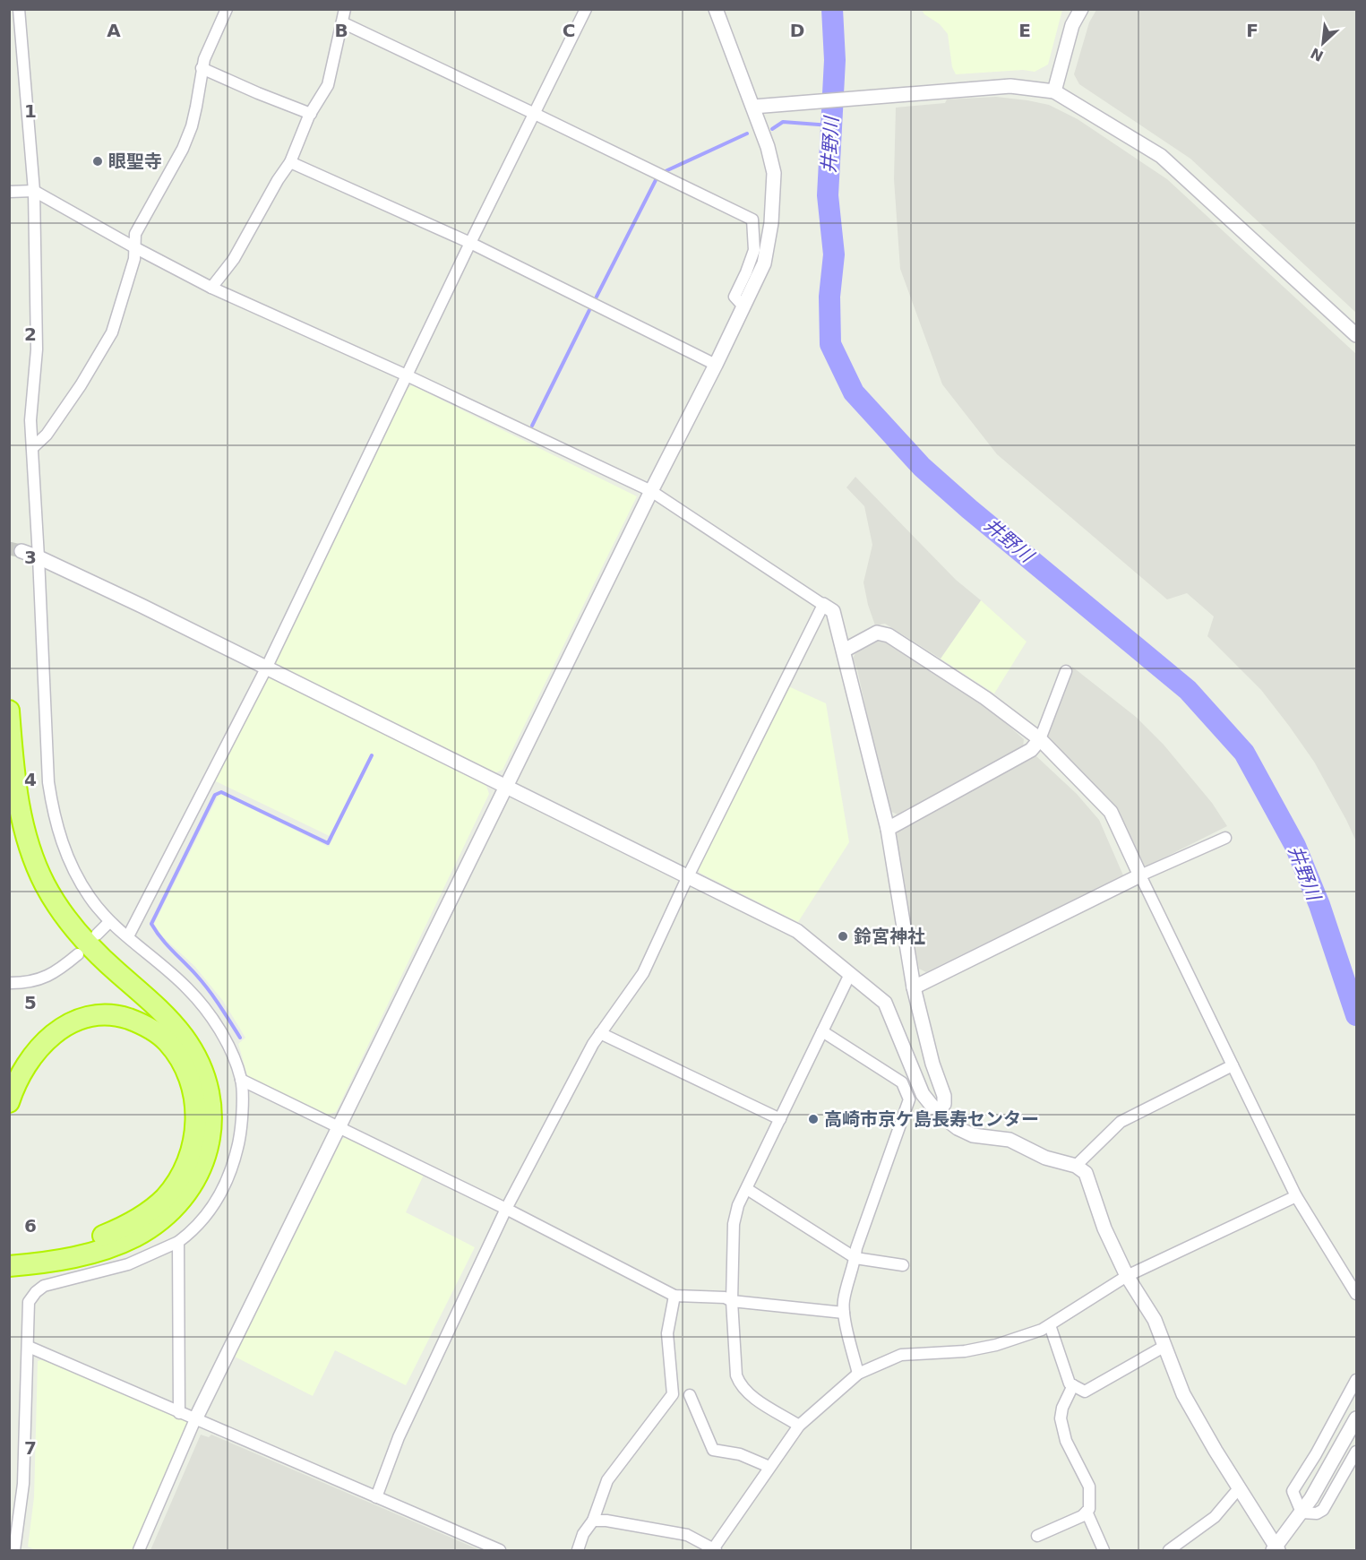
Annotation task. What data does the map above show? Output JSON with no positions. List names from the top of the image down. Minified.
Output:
{"water":["井野川"],"places":["眼聖寺","鈴宮神社","高崎市京ケ島長寿センター"],"north":"bottom left","grid":{"columns":["A","B","C","D","E","F"],"rows":["1","2","3","4","5","6","7"]}}
